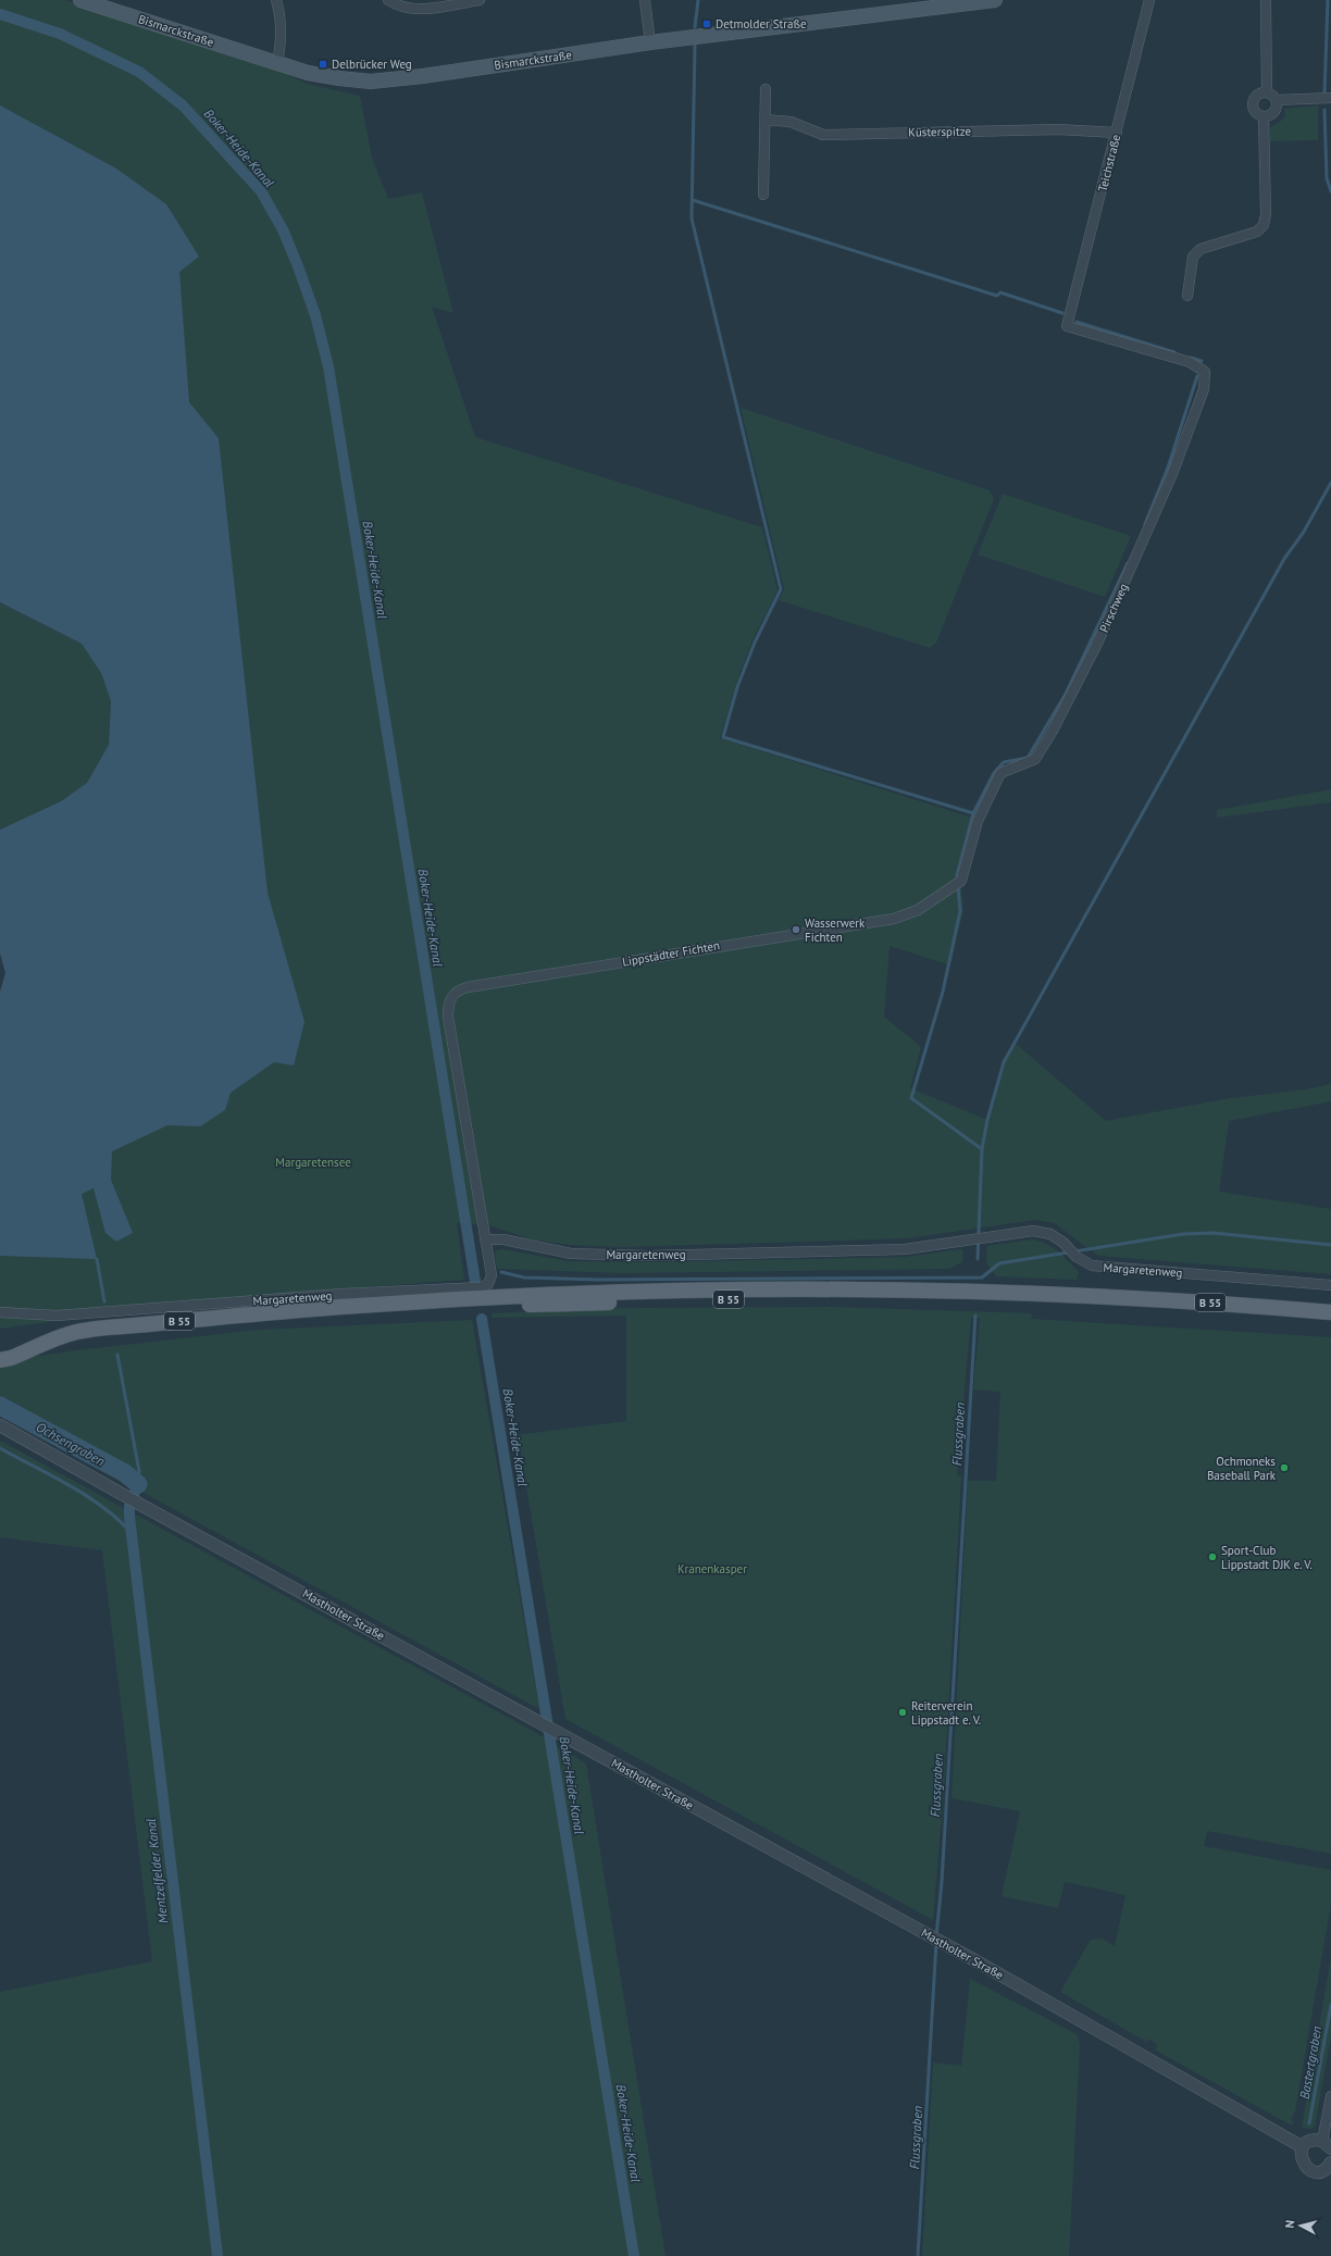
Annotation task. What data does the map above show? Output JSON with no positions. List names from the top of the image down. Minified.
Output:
{"streets":{"main road":["Bismarckstraße","B 55"],"street":["Küsterspitze","Teichstraße","Pirschweg","Lippstädter Fichten","Margaretenweg","Mastholter Straße"]},"crossings":[["Küsterspitze","Teichstraße"],["Teichstraße","Pirschweg"],["Pirschweg","Lippstädter Fichten"],["Lippstädter Fichten","Margaretenweg"]],"water":["Boker-Heide-Kanal","Flussgraben","Ochsengraben","Mentzelfelder Kanal","Bastertgraben"],"parks":["Margaretensee","Kranenkasper"],"places":{"transit":["Detmolder Straße","Delbrücker Weg"],"other":["Wasserwerk Fichten","Ochmoneks Baseball Park","Sport-Club Lippstadt DJK e. V.","Reiterverein Lippstadt e. V."]},"north":"left"}
